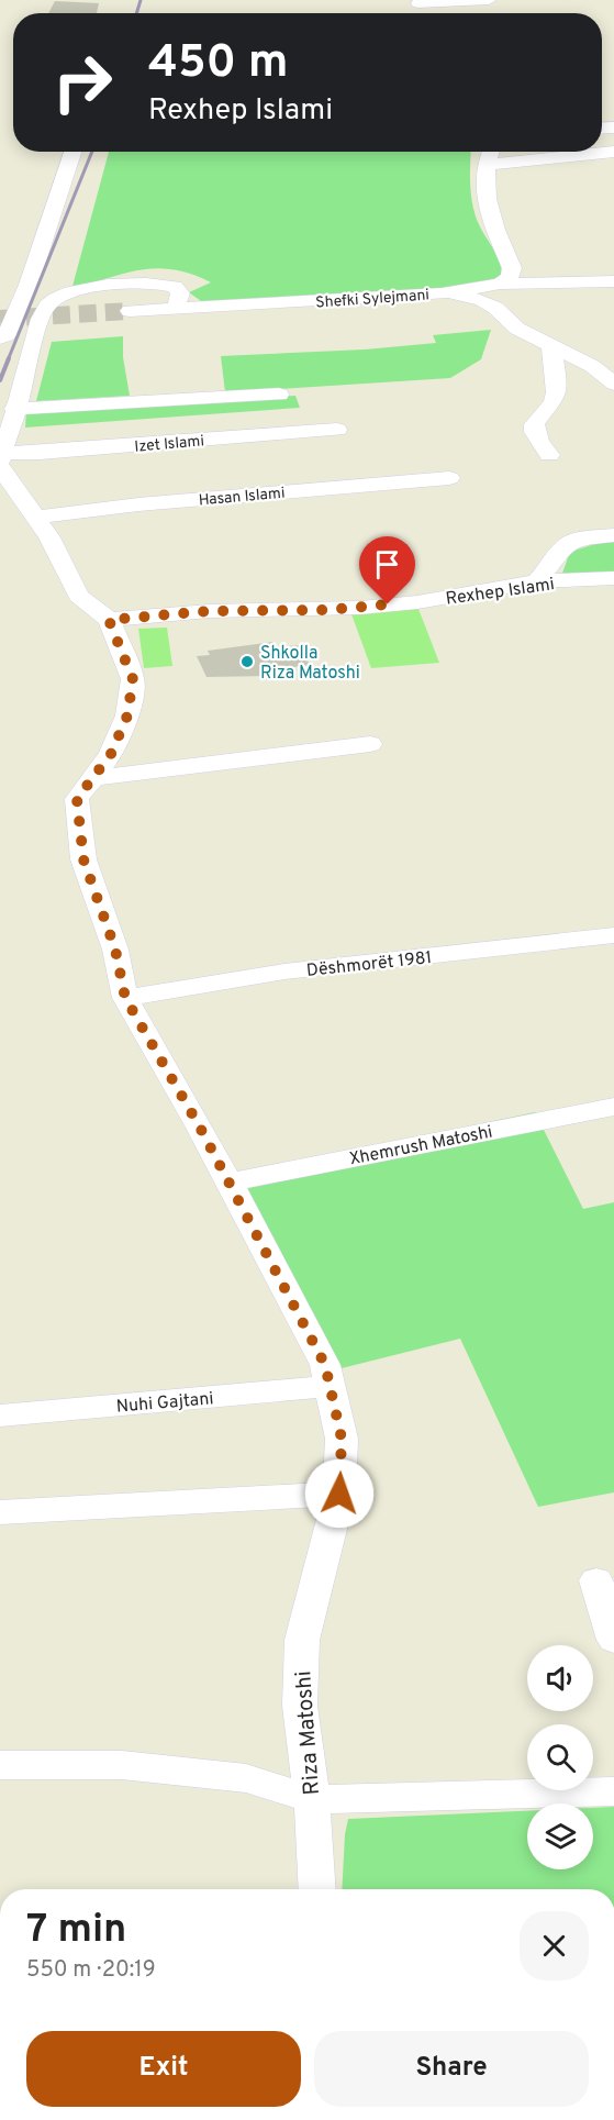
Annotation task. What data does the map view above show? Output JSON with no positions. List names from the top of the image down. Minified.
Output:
{"streets":{"street":["Shefki Sylejmani","Izet Islami","Hasan Islami","Rexhep Islami","Dëshmorët 1981","Xhemrush Matoshi","Nuhi Gajtani","Riza Matoshi"]},"crossings":[["Izet Islami","Riza Matoshi"],["Hasan Islami","Riza Matoshi"],["Rexhep Islami","Riza Matoshi"],["Dëshmorët 1981","Riza Matoshi"],["Xhemrush Matoshi","Riza Matoshi"],["Nuhi Gajtani","Riza Matoshi"]],"places":["Shkolla Riza Matoshi"],"page":{"turn":["450 m","Rexhep Islami"],"heading":["7 min","550 m · 20:19"],"buttons":["Exit","Share"]}}
